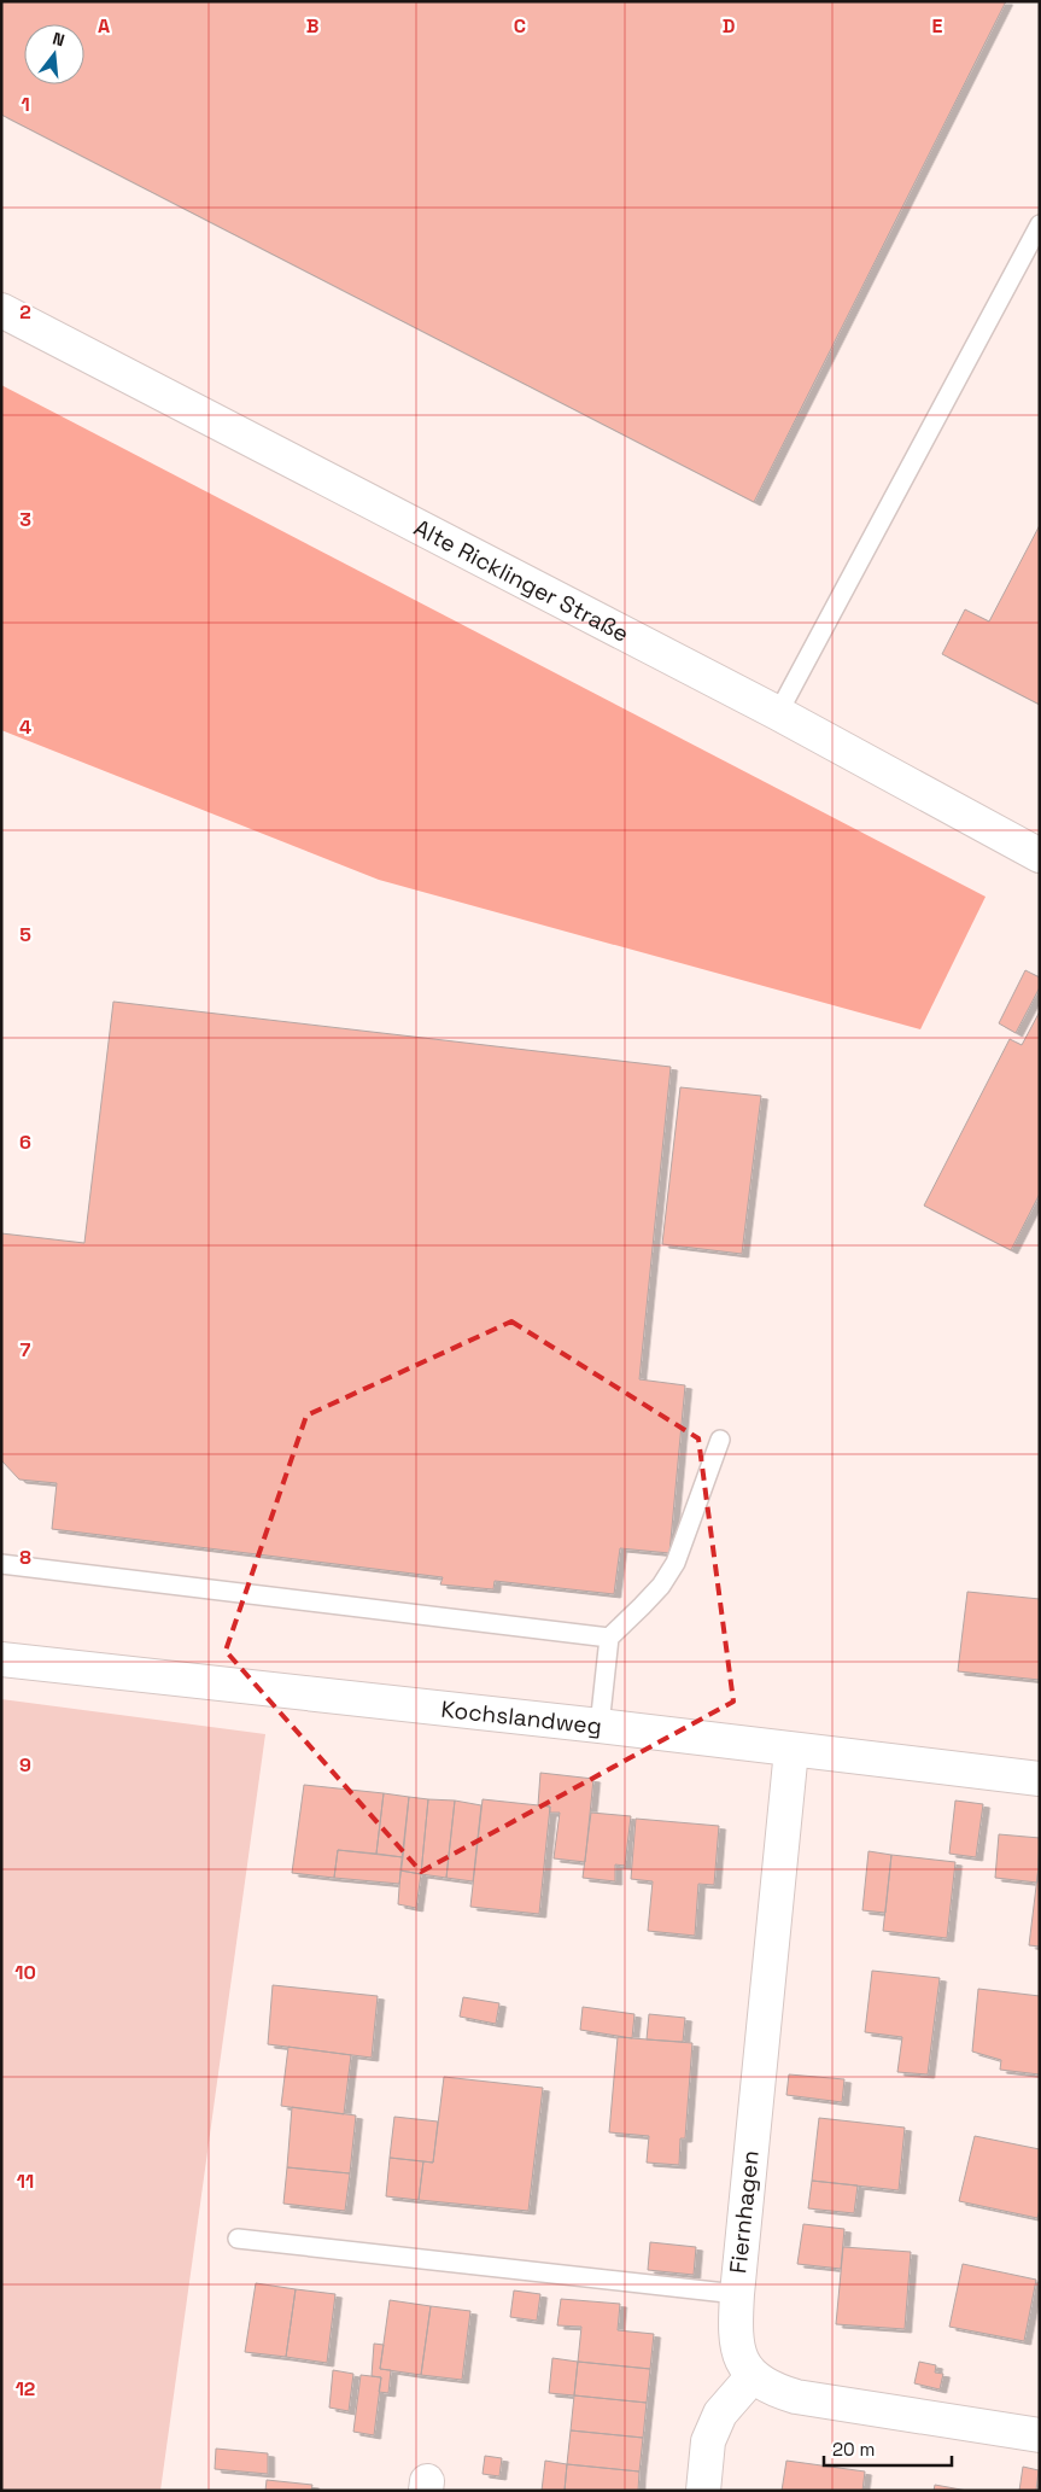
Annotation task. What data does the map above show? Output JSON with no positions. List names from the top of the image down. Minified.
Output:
{"streets":{"street":["Alte Ricklinger Straße","Kochslandweg","Fiernhagen"]},"crossings":[["Kochslandweg","Fiernhagen"]],"scale_bar":"20 m","north":"top","grid":{"columns":["A","B","C","D","E"],"rows":["1","2","3","4","5","6","7","8","9","10","11","12"]}}
